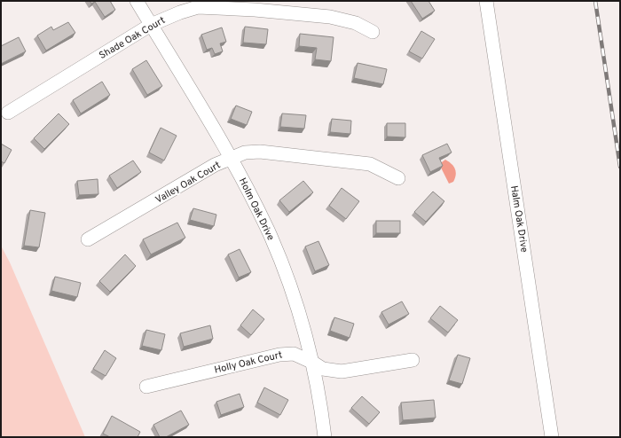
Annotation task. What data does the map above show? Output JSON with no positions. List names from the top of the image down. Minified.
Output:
{"streets":{"street":["Shade Oak Court","Valley Oak Court","Holm Oak Drive","Halm Oak Drive","Holly Oak Court"]},"crossings":[["Shade Oak Court","Holm Oak Drive"],["Valley Oak Court","Holm Oak Drive"],["Holm Oak Drive","Holly Oak Court"]]}
